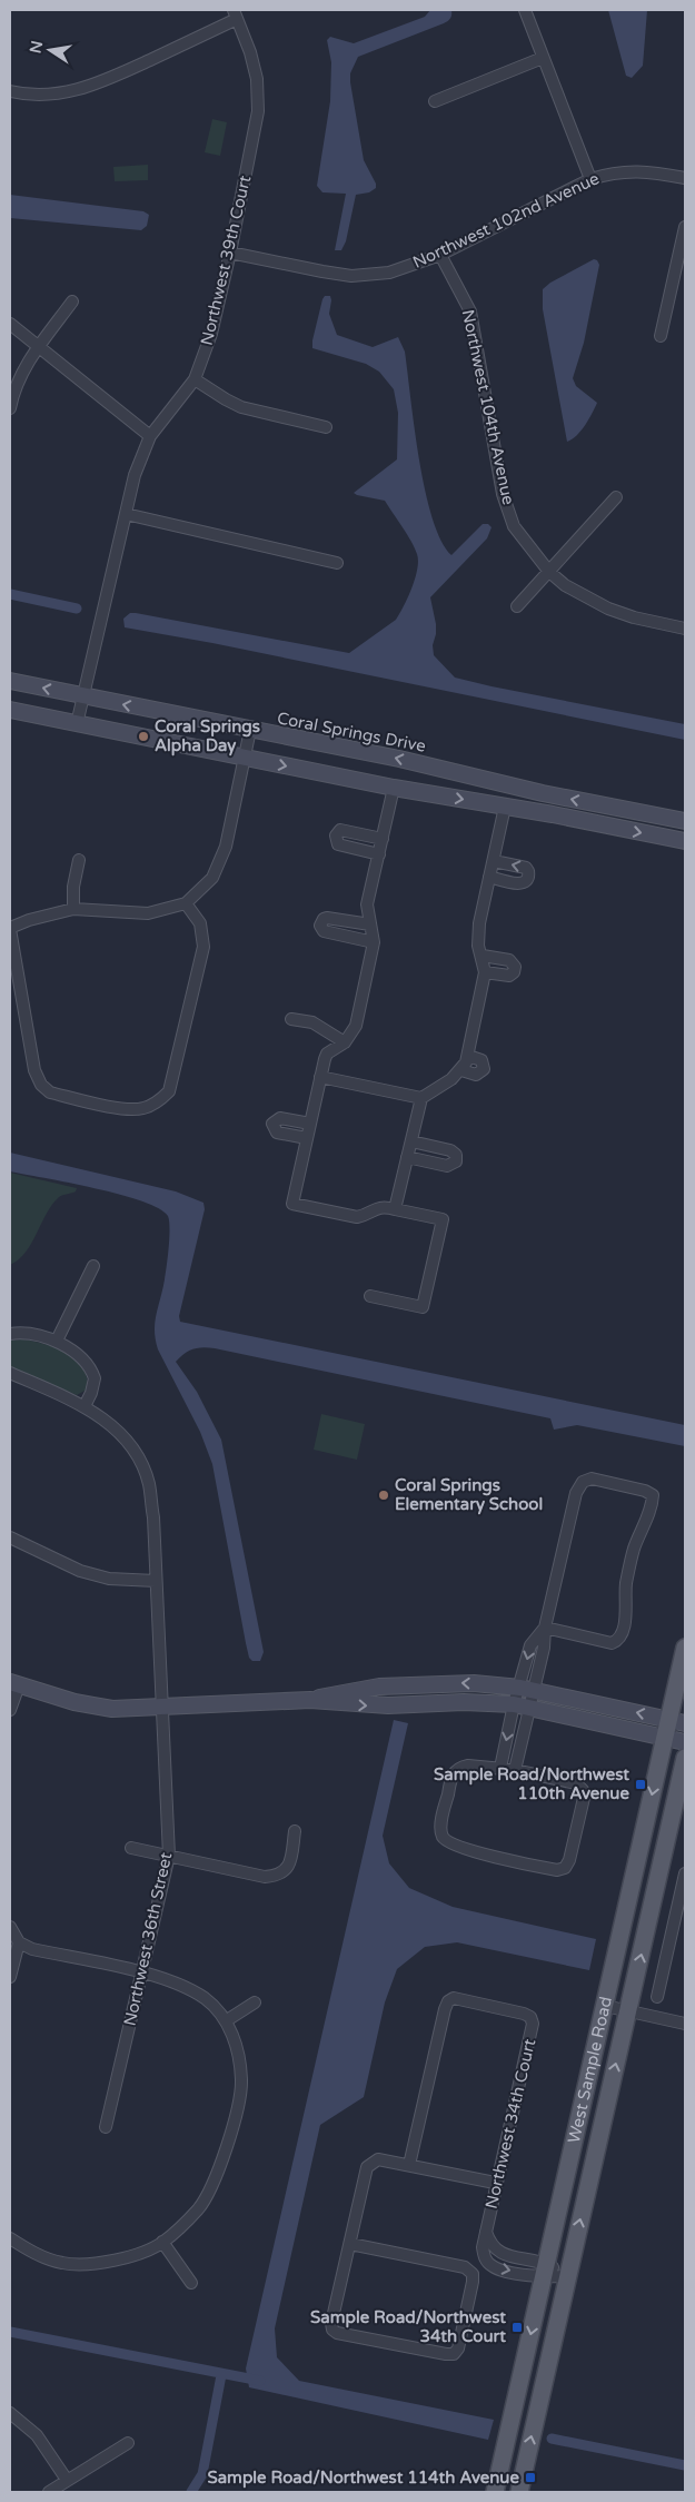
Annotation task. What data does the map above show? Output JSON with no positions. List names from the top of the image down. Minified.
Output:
{"streets":{"main road":["Coral Springs Drive","West Sample Road"],"street":["Northwest 102nd Avenue","Northwest 39th Court","Northwest 104th Avenue","Northwest 36th Street","Northwest 34th Court"]},"crossings":[["Northwest 102nd Avenue","Northwest 39th Court"],["Northwest 102nd Avenue","Northwest 104th Avenue"],["Northwest 39th Court","Coral Springs Drive"],["West Sample Road","Northwest 34th Court"]],"places":{"other":["Coral Springs Alpha Day","Coral Springs Elementary School"],"transit":["Sample Road/Northwest 110th Avenue","Sample Road/Northwest 34th Court","Sample Road/Northwest 114th Avenue"]},"north":"left"}
